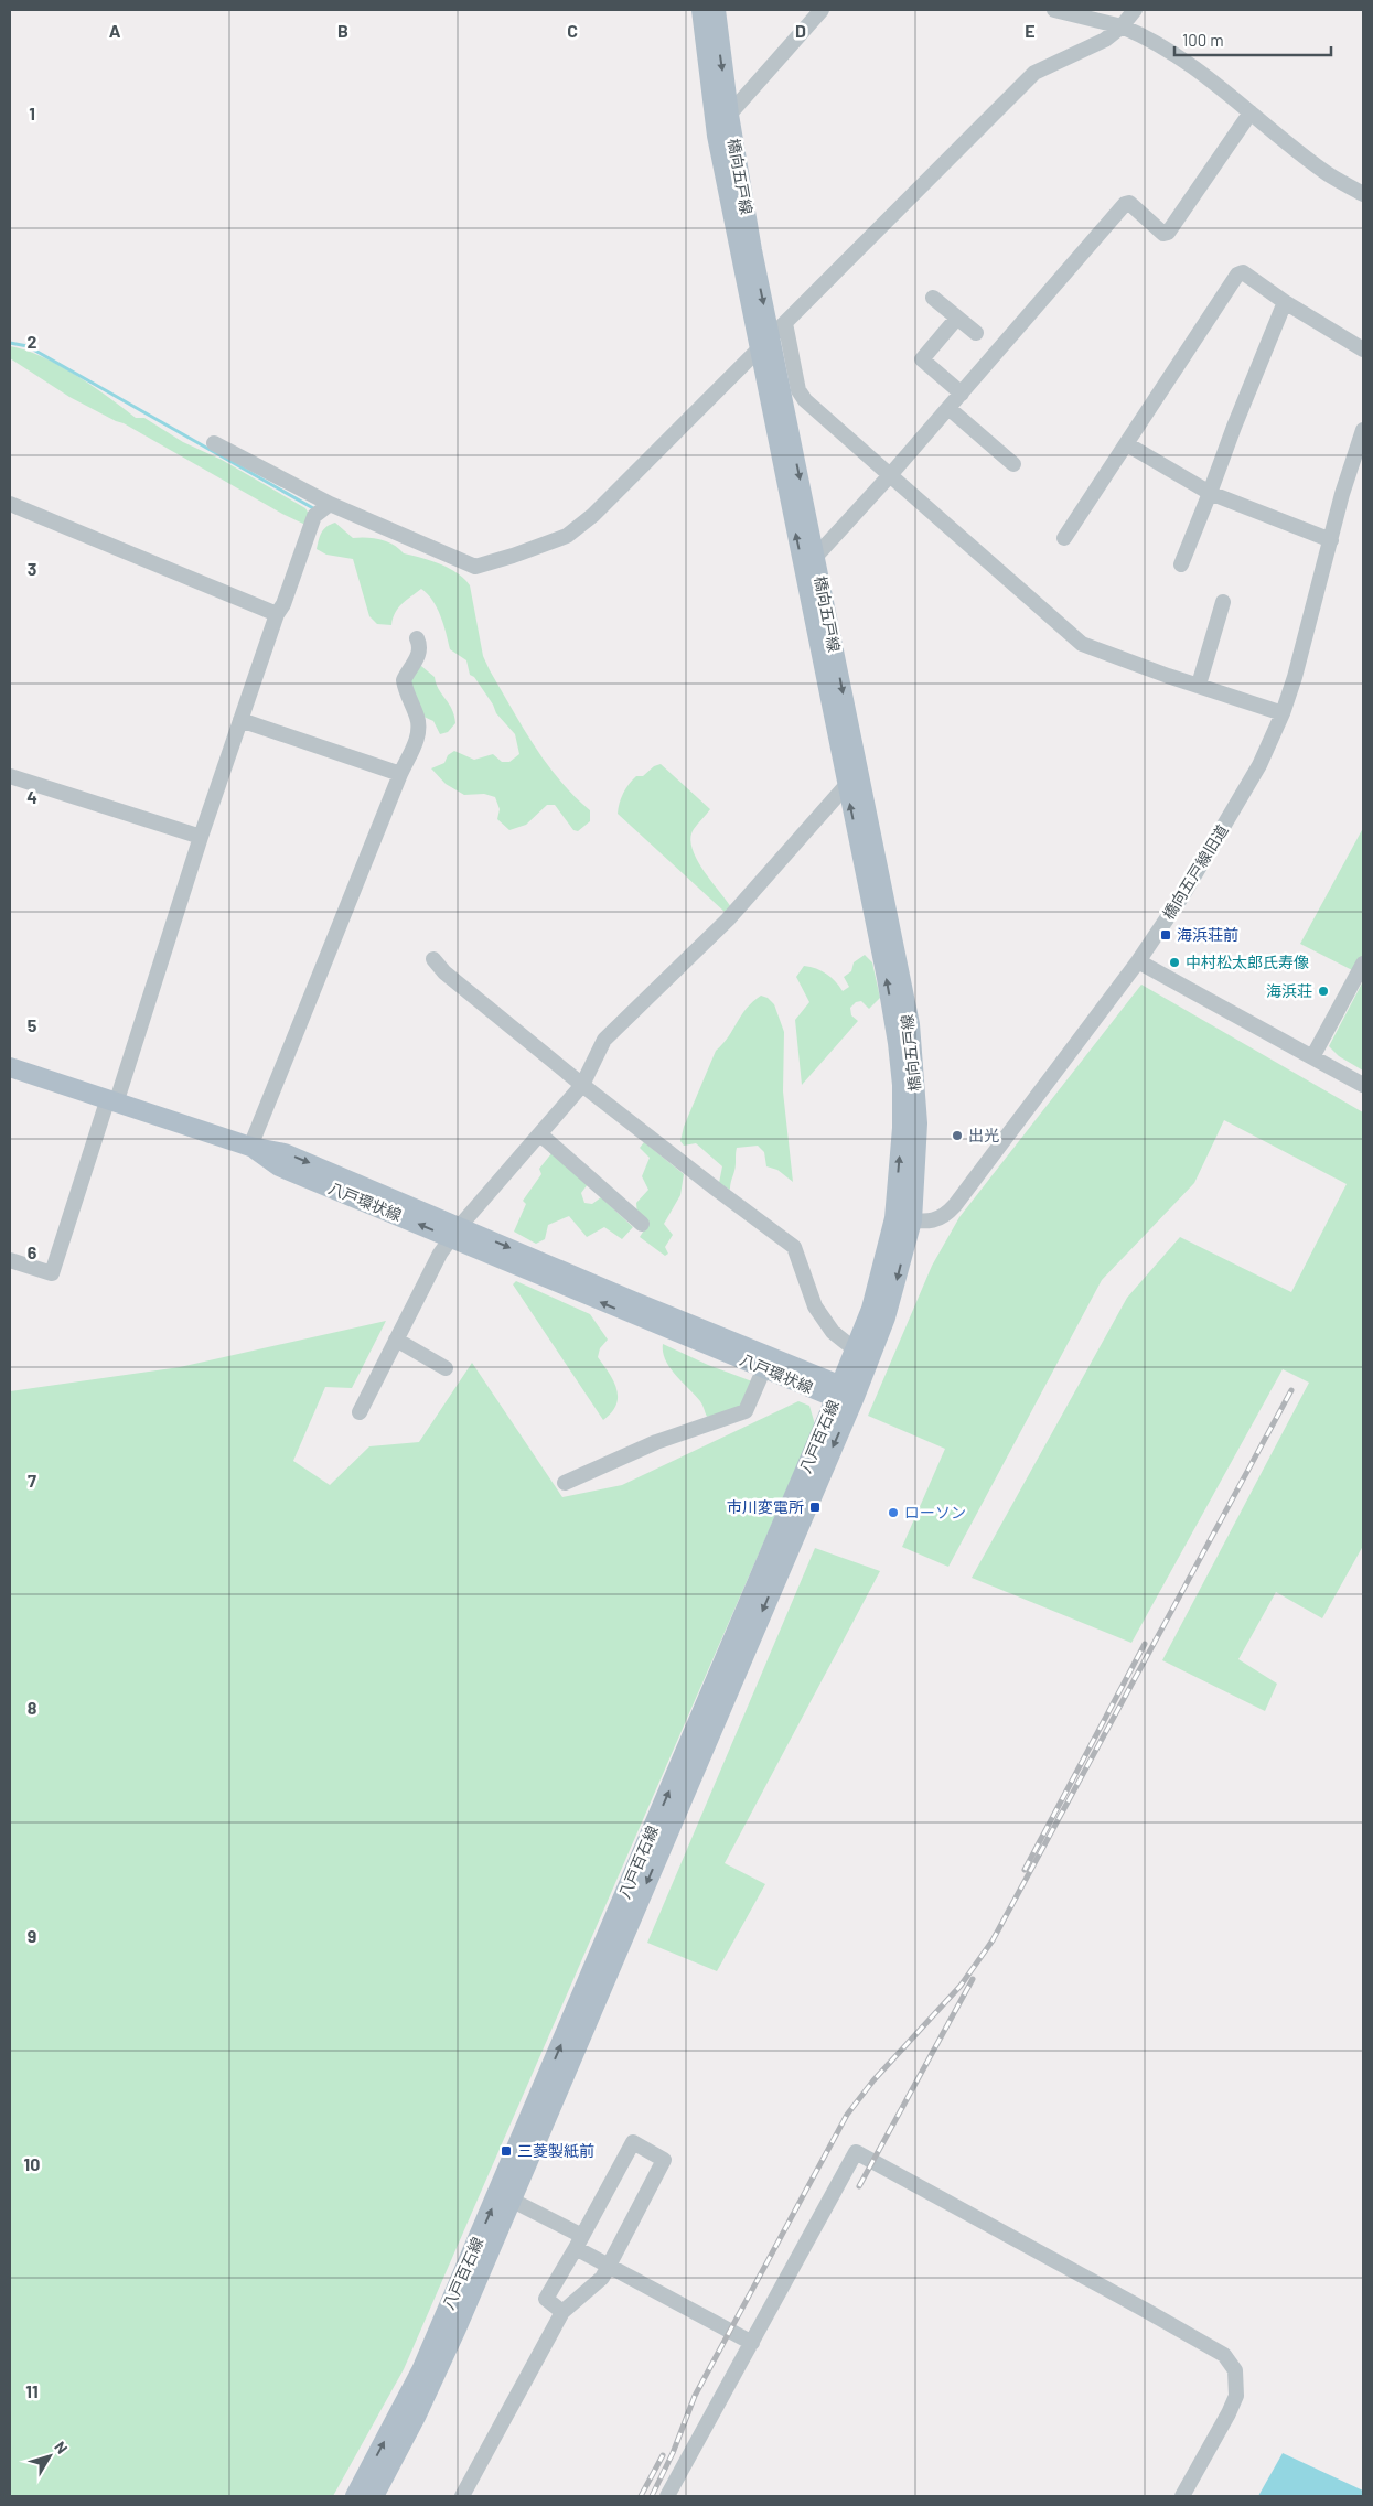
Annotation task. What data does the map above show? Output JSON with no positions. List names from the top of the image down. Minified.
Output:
{"streets":{"main road":["橋向五戸線","八戸環状線","八戸百石線"],"street":["橋向五戸線旧道"]},"crossings":[["橋向五戸線","橋向五戸線旧道"],["橋向五戸線","八戸百石線"],["橋向五戸線旧道","八戸百石線"],["八戸環状線","八戸百石線"]],"places":{"transit":["海浜荘前","市川変電所","三菱製紙前"],"other":["中村松太郎氏寿像","海浜荘","出光","ローソン"]},"scale_bar":"100 m","north":"top right","grid":{"columns":["A","B","C","D","E"],"rows":["1","2","3","4","5","6","7","8","9","10","11"]}}
